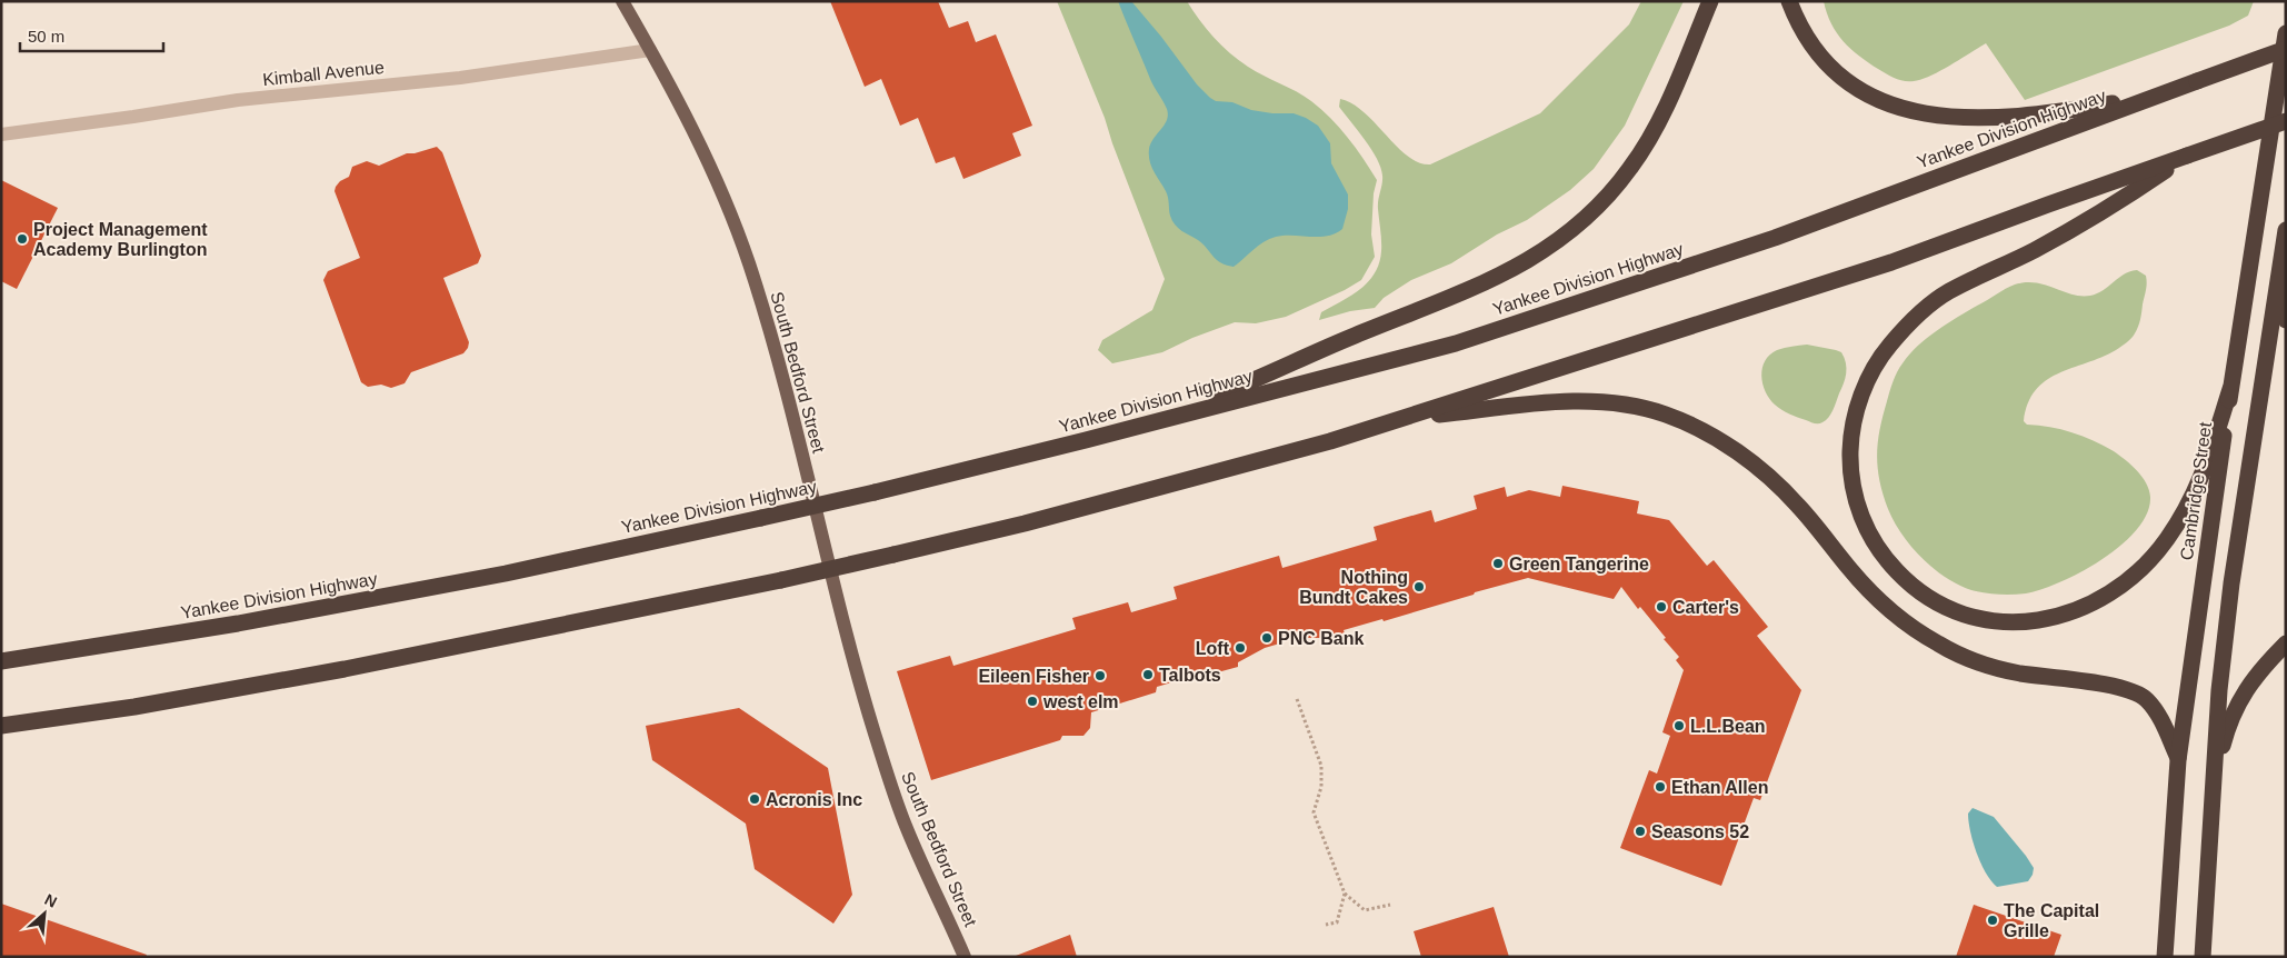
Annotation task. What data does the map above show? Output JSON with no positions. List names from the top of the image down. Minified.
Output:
{"streets":{"highway":["Yankee Division Highway","Cambridge Street"],"main road":["South Bedford Street"],"street":["Kimball Avenue"]},"crossings":[["Kimball Avenue","South Bedford Street"]],"places":["Project Management Academy Burlington","Green Tangerine","Nothing Bundt Cakes","Carter's","PNC Bank","Loft","Talbots","Eileen Fisher","west elm","L.L.Bean","Ethan Allen","Acronis Inc","Seasons 52","The Capital Grille"],"scale_bar":"50 m","north":"top right"}
